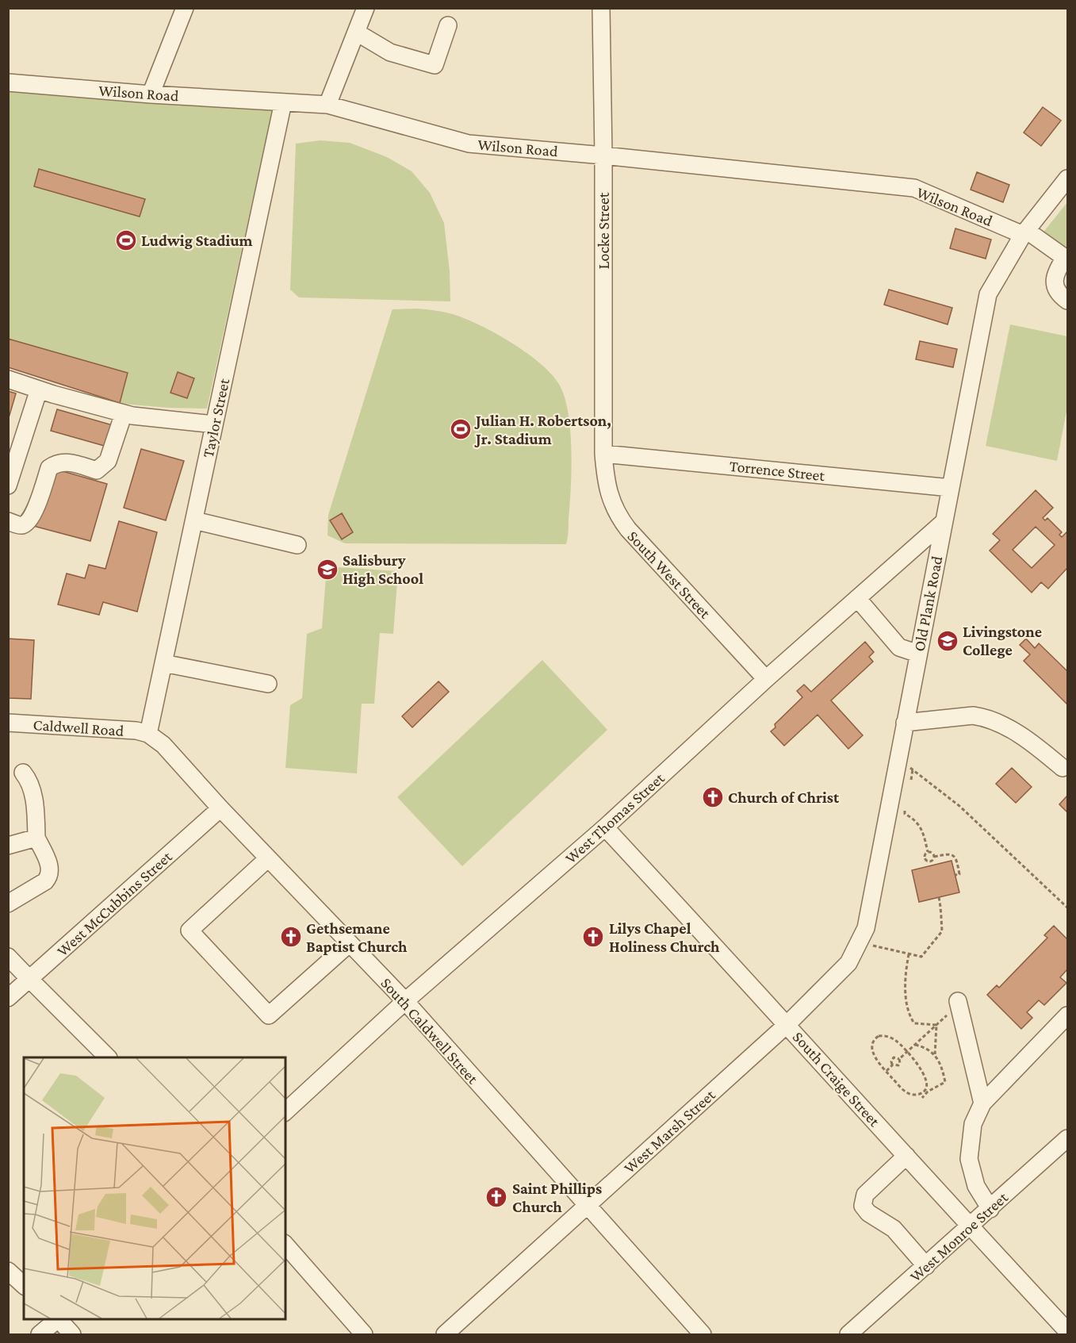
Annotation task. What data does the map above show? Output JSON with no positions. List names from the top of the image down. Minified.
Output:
{"streets":{"street":["Wilson Road","Locke Street","Taylor Street","Torrence Street","South West Street","Old Plank Road","Caldwell Road","West Thomas Street","West McCubbins Street","South Caldwell Street","South Craige Street","West Marsh Street","West Monroe Street"]},"crossings":[["Wilson Road","Locke Street"],["Wilson Road","Taylor Street"],["Wilson Road","Old Plank Road"],["Locke Street","Torrence Street"],["Locke Street","South West Street"],["Taylor Street","Caldwell Road"],["Taylor Street","South Caldwell Street"],["Torrence Street","South West Street"],["Torrence Street","Old Plank Road"],["South West Street","West Thomas Street"],["Old Plank Road","West Thomas Street"],["Old Plank Road","South Craige Street"],["Old Plank Road","West Marsh Street"],["Caldwell Road","South Caldwell Street"],["West Thomas Street","South Caldwell Street"],["West Thomas Street","South Craige Street"],["West McCubbins Street","South Caldwell Street"],["South Caldwell Street","West Marsh Street"],["South Craige Street","West Marsh Street"],["South Craige Street","West Monroe Street"]],"places":{"sports":["Ludwig Stadium","Julian H. Robertson, Jr. Stadium"],"school or university":["Salisbury High School","Livingstone College"],"church":["Church of Christ","Gethsemane Baptist Church","Lilys Chapel Holiness Church","Saint Phillips Church"]}}
